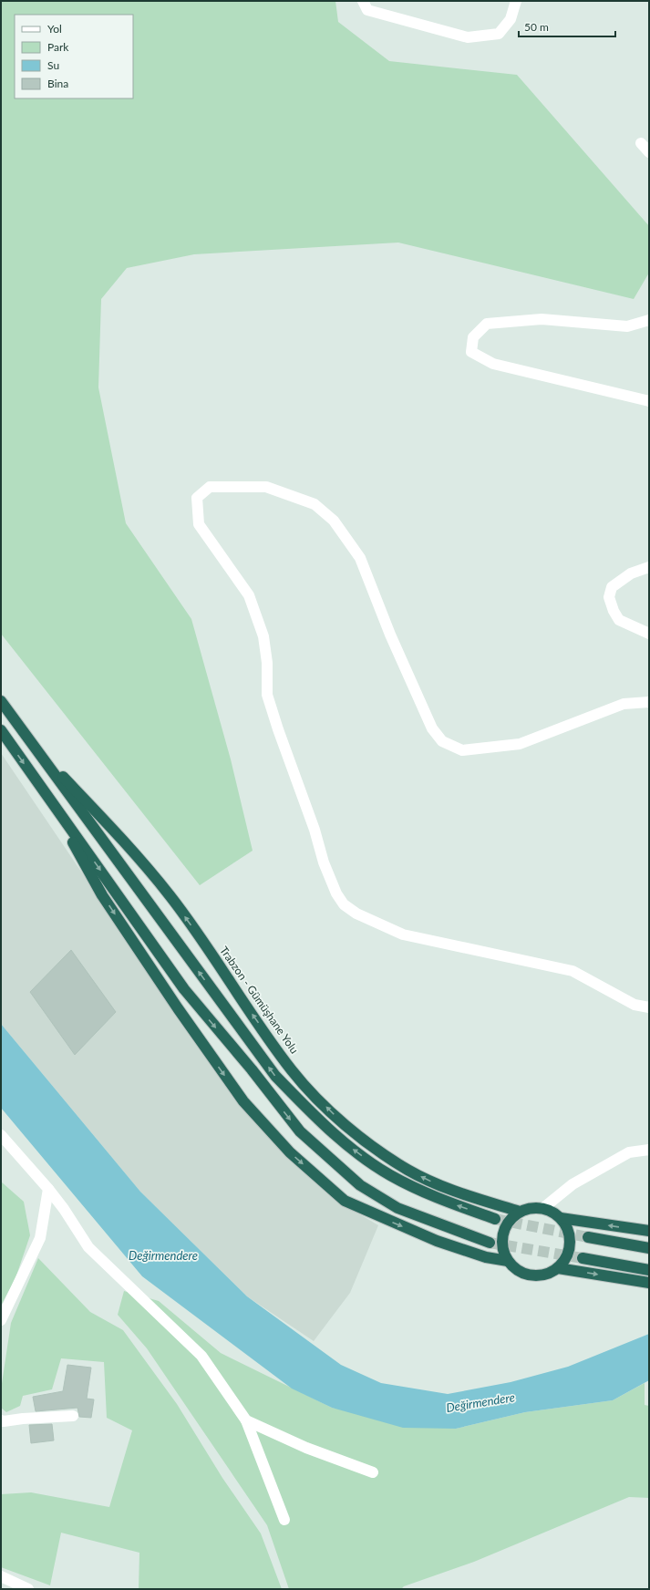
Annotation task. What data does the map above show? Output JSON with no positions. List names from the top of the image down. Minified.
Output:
{"streets":{"highway":["Trabzon - Gümüşhane Yolu"]},"water":["Değirmendere"],"legend":["Yol","Park","Su","Bina"],"scale_bar":"50 m"}
